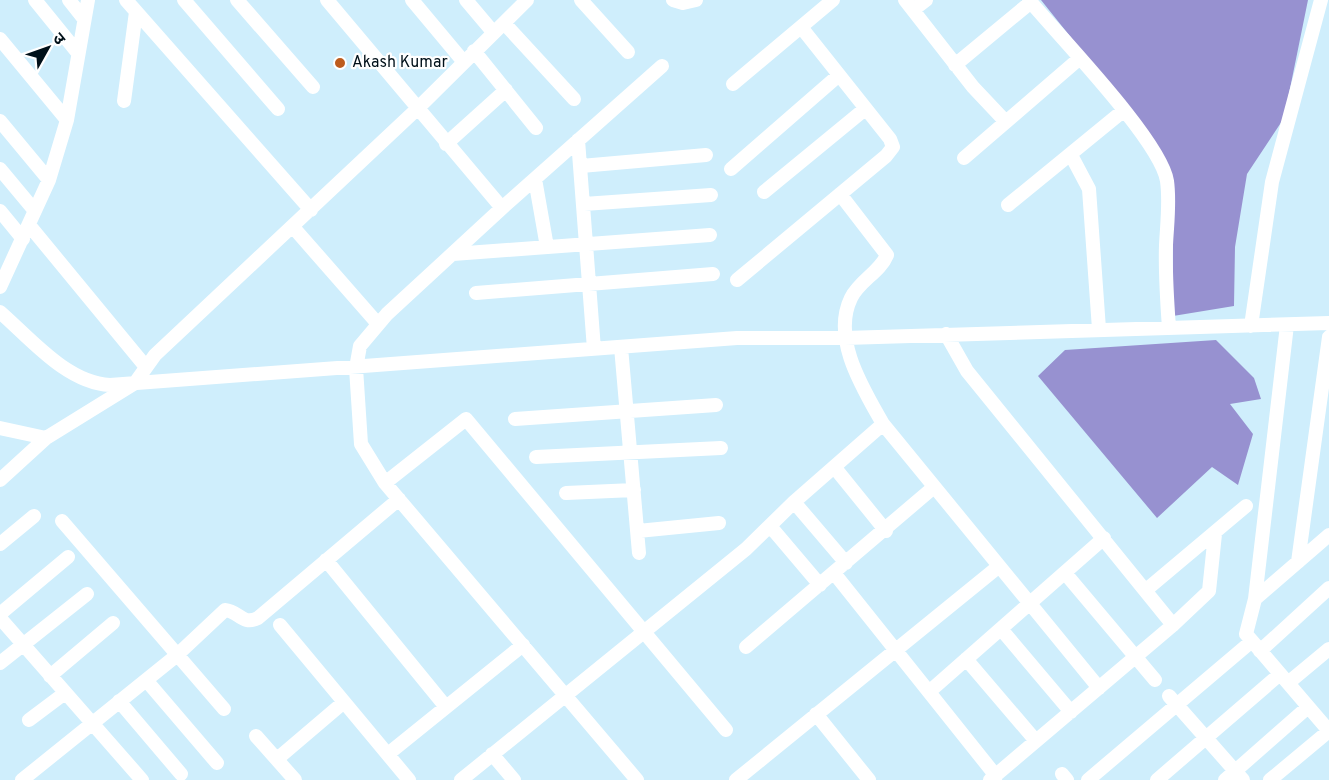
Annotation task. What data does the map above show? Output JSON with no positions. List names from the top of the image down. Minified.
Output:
{"places":["Akash Kumar"],"north":"top right"}
